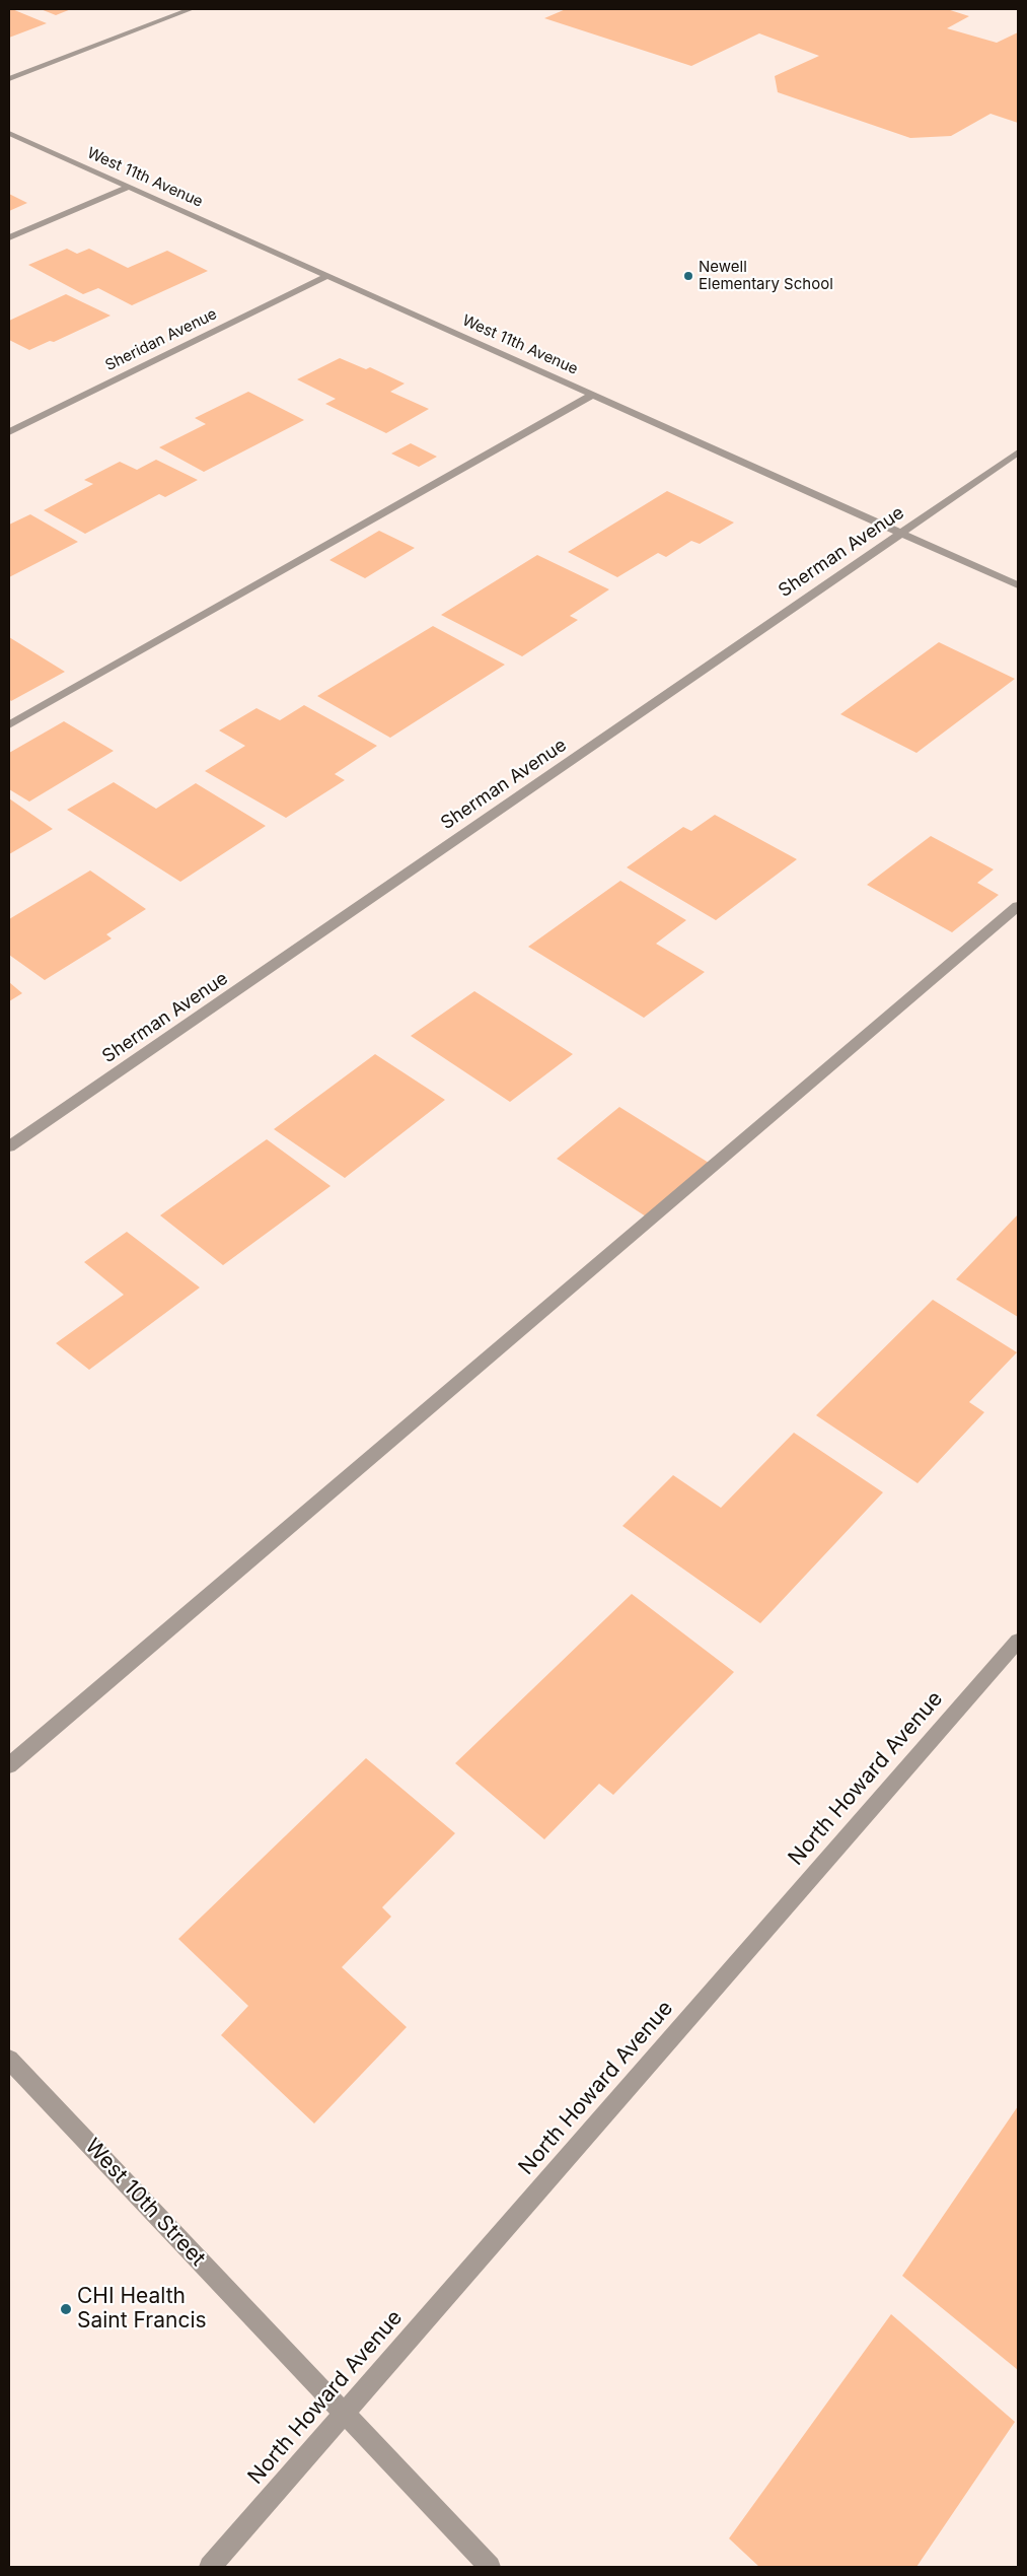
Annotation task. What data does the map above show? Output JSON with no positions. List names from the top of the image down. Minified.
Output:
{"streets":{"street":["West 11th Avenue","Sheridan Avenue","Sherman Avenue","North Howard Avenue","West 10th Street"]},"crossings":[["West 11th Avenue","Sheridan Avenue"],["West 11th Avenue","Sherman Avenue"],["North Howard Avenue","West 10th Street"]],"places":["Newell Elementary School","CHI Health Saint Francis"]}
